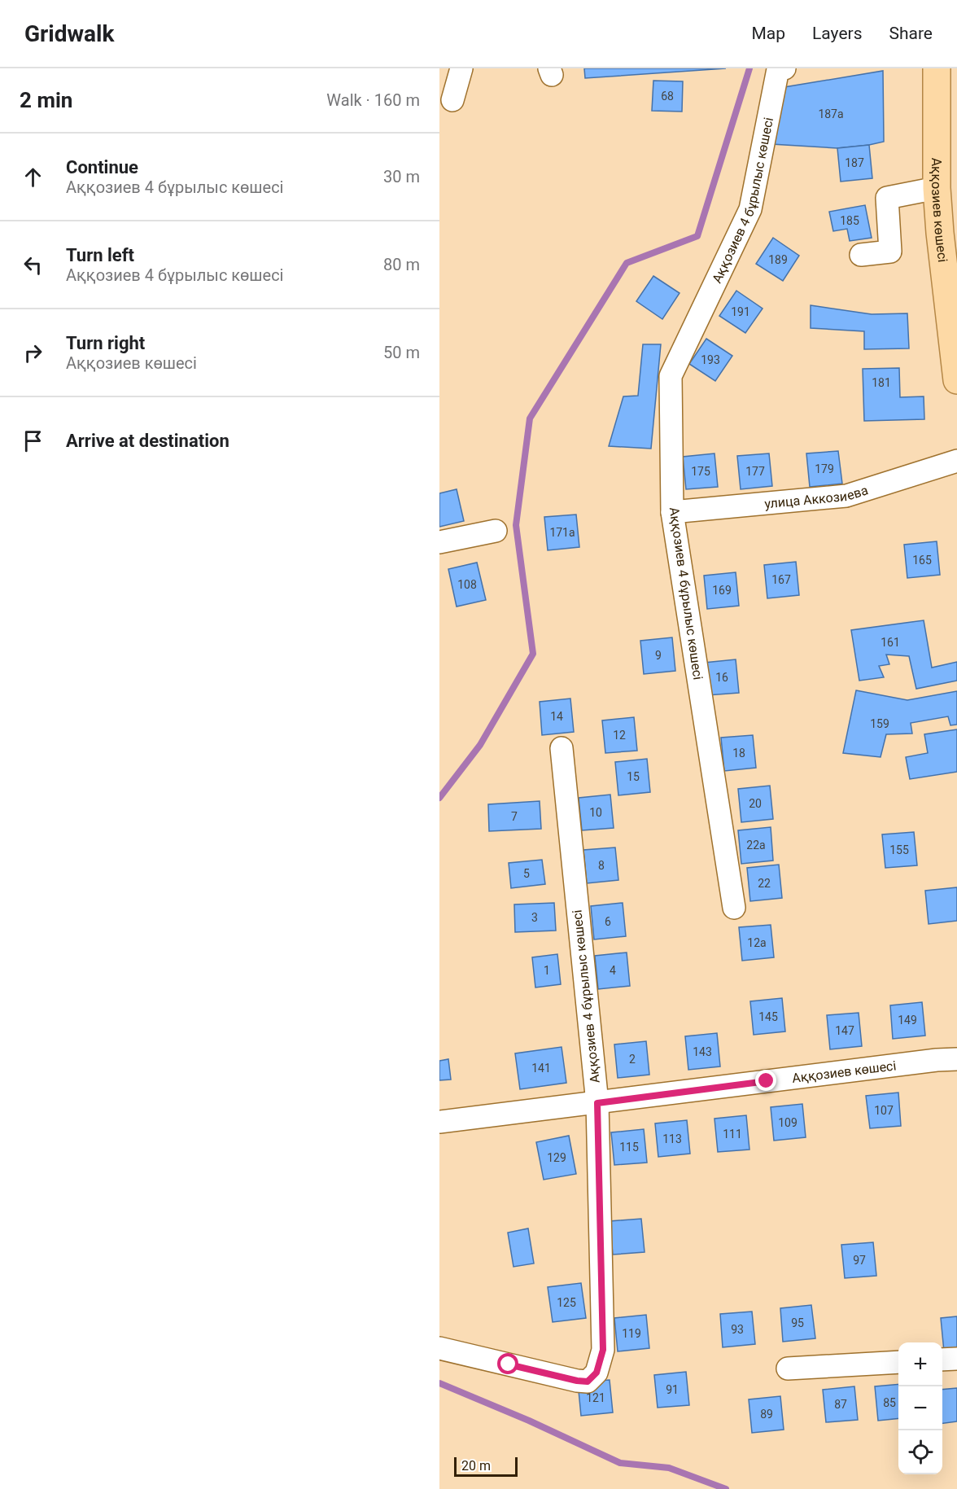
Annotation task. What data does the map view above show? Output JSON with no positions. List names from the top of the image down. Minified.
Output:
{"streets":{"main road":["Аққозиев көшесі"],"street":["Аққозиев 4 бұрылыс көшесі","улица Аккозиева"]},"crossings":[["Аққозиев 4 бұрылыс көшесі","Аққозиев көшесі"],["Аққозиев 4 бұрылыс көшесі","улица Аккозиева"]],"house_numbers":["68","187а","187","185","189","191","193","181","179","175","177","171а","165","167","108","169","161","9","16","14","159","12","18","15","20","10","7","22а","155","8","5","22","3","6","12а","1","4","145","149","147","143","2","141","107","109","111","113","115","129","97","125","95","93","119","91","121","85","87","89"],"scale_bar":"20 m","page":{"header":"Gridwalk","nav":["Map","Layers","Share"],"heading":["2 min","Walk · 160 m"],"list":[["Continue","Аққозиев 4 бұрылыс көшесі","30 m"],["Turn left","Аққозиев 4 бұрылыс көшесі","80 m"],["Turn right","Аққозиев көшесі","50 m"],"Arrive at destination"],"map_buttons":["+","−"],"scale":"20 m"}}
